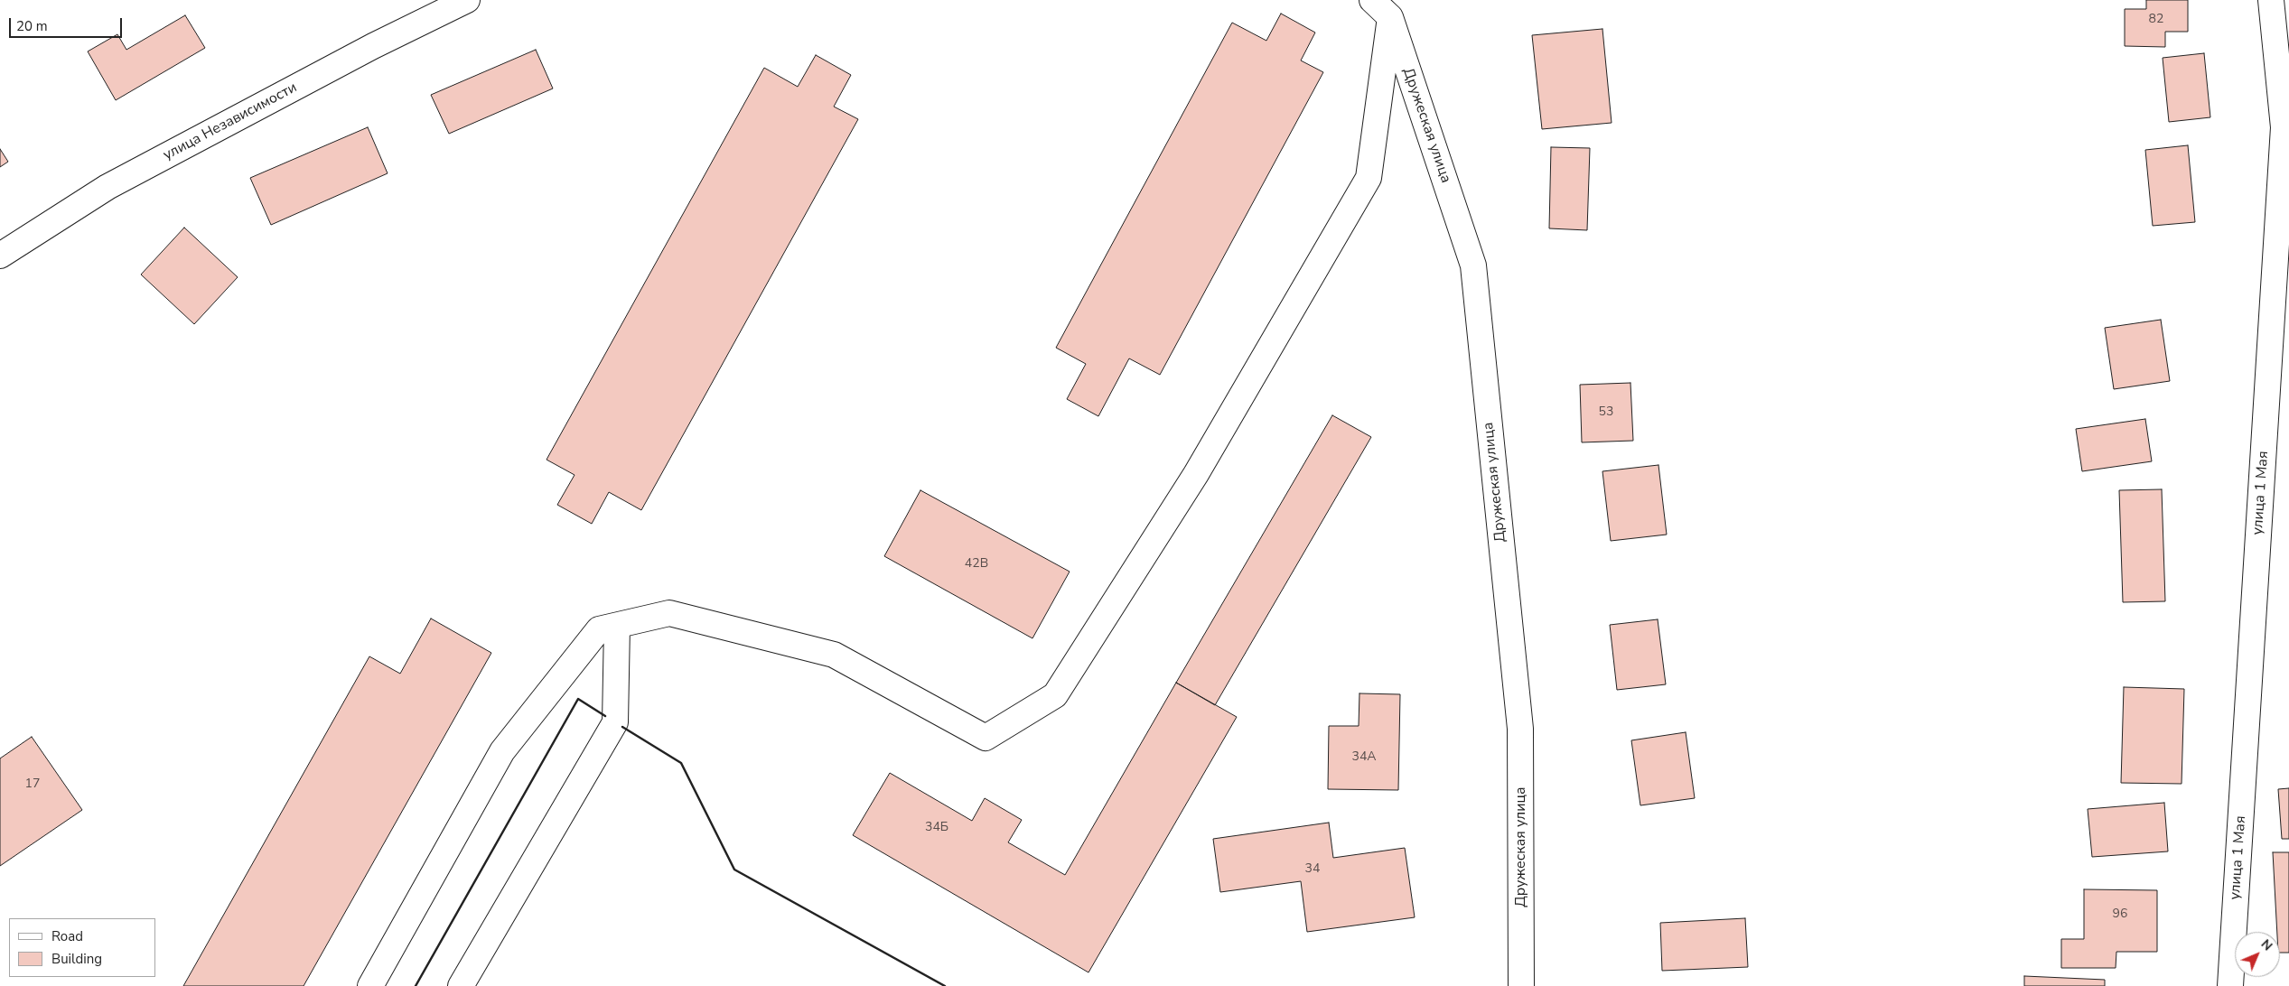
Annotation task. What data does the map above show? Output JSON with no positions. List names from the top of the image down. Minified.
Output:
{"streets":{"street":["улица Независимости","Дружеская улица","улица 1 Мая"]},"house_numbers":["82","53","42В","34А","17","34Б","34","96"],"legend":["Road","Building"],"scale_bar":"20 m","north":"top right"}
